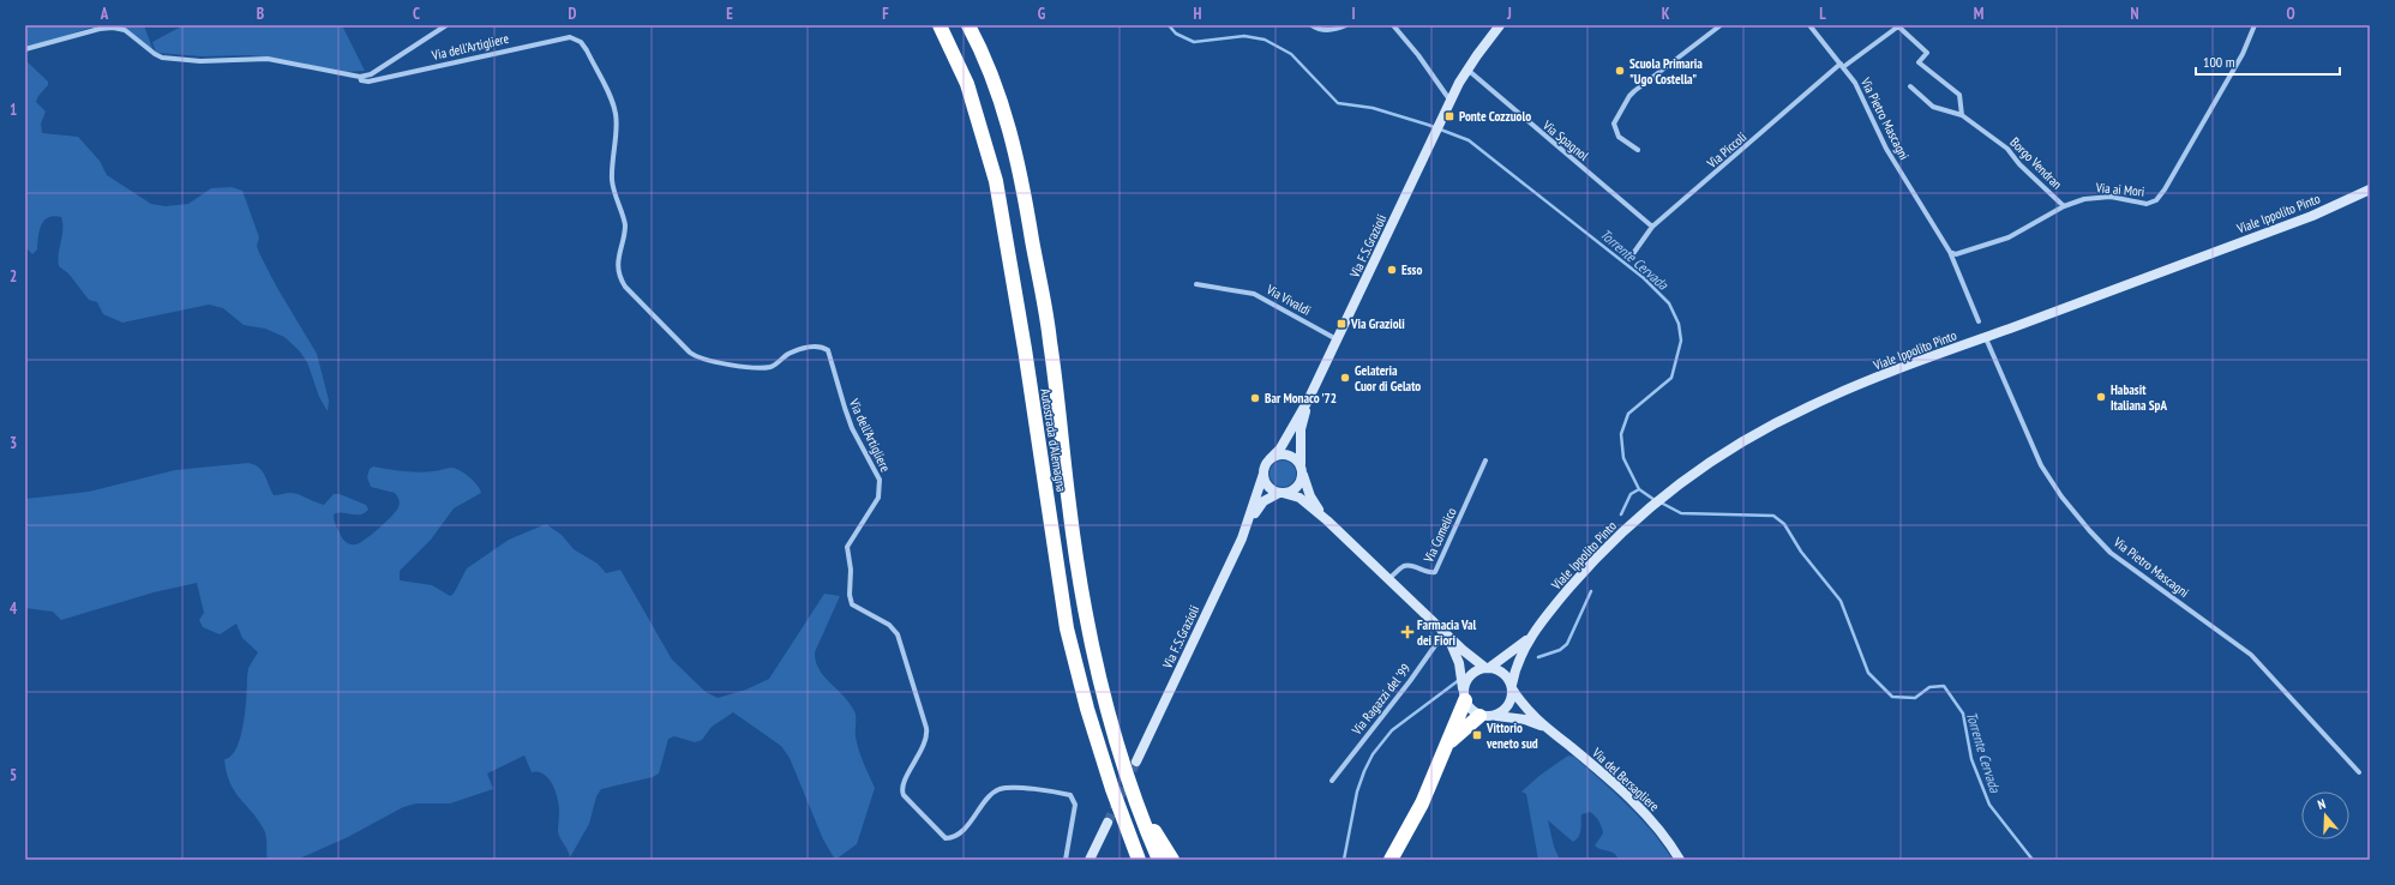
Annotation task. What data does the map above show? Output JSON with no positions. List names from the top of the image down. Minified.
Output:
{"streets":{"highway":["Autostrada d'Alemagna"],"main road":["Viale Ippolito Pinto","Via F.S.Grazioli","Via del Bersagliere"],"street":["Via dell'Artigliere","Via Pietro Mascagni","Via Spagnol","Via Piccoli","Borgo Vendran","Via ai Mori","Via Vivaldi","Via Comelico","Via Ragazzi del '99"]},"crossings":[["Via Pietro Mascagni","Via Piccoli"],["Via Pietro Mascagni","Via ai Mori"],["Via Pietro Mascagni","Viale Ippolito Pinto"],["Via Spagnol","Via Piccoli"],["Via Spagnol","Via F.S.Grazioli"],["Borgo Vendran","Via ai Mori"],["Viale Ippolito Pinto","Via del Bersagliere"],["Via F.S.Grazioli","Via Vivaldi"]],"water":["Torrente Cervada"],"places":{"other":["Scuola Primaria \"Ugo Costella\"","Esso","Gelateria Cuor di Gelato","Habasit Italiana SpA","Bar Monaco '72"],"transit":["Ponte Cozzuolo","Via Grazioli","Vittorio veneto sud"],"health":["Farmacia Val dei Fiori"]},"scale_bar":"100 m","north":"top","grid":{"columns":["A","B","C","D","E","F","G","H","I","J","K","L","M","N","O"],"rows":["1","2","3","4","5"]}}
